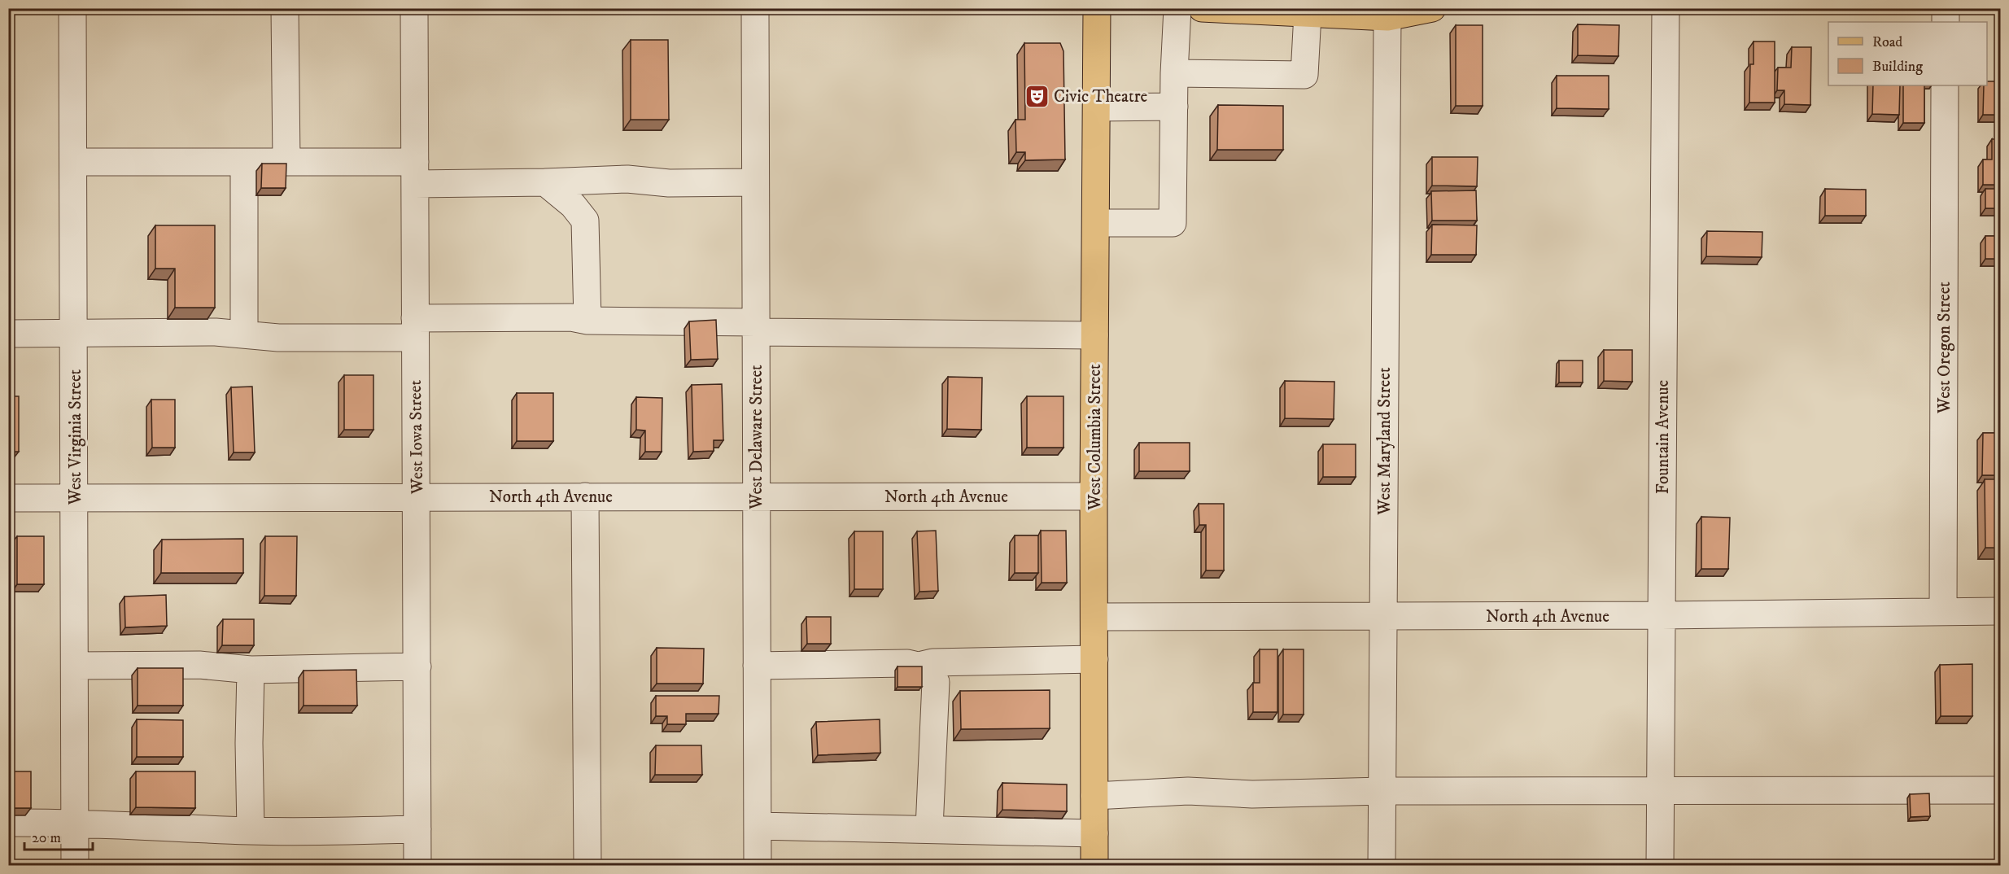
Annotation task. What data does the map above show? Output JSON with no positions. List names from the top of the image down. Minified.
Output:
{"streets":{"main road":["West Columbia Street"],"street":["West Oregon Street","West Virginia Street","West Iowa Street","West Delaware Street","Fountain Avenue","West Maryland Street","North 4th Avenue"]},"crossings":[["West Oregon Street","North 4th Avenue"],["West Virginia Street","North 4th Avenue"],["West Iowa Street","North 4th Avenue"],["West Delaware Street","North 4th Avenue"],["West Columbia Street","North 4th Avenue"],["Fountain Avenue","North 4th Avenue"],["West Maryland Street","North 4th Avenue"]],"places":{"theatre":["Civic Theatre"]},"legend":["Road","Building"],"scale_bar":"20 m"}
